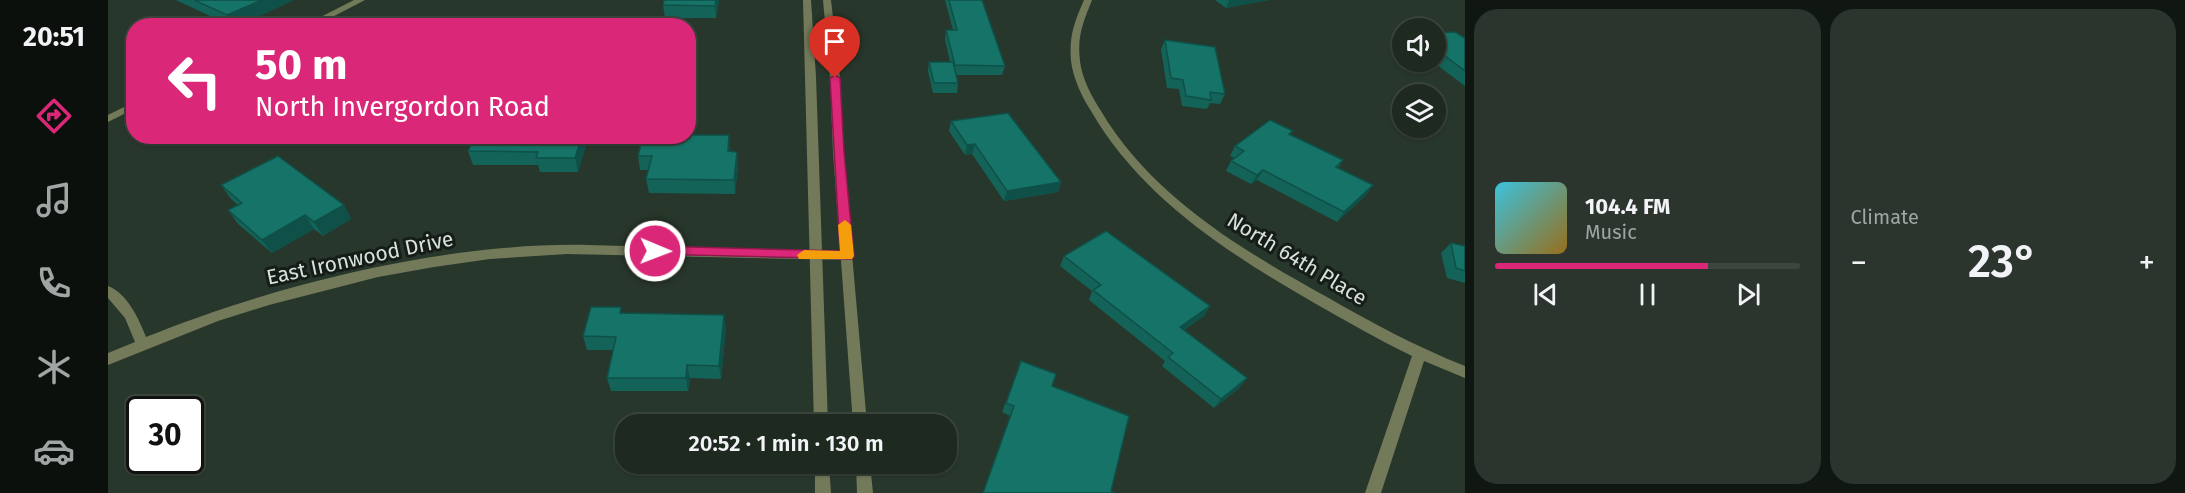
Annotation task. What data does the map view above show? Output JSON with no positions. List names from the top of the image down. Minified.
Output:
{"streets":{"street":["East Ironwood Drive","North 64th Place"]},"page":{"tabs":"20:51","tile":"Climate","turn":["50 m","North Invergordon Road"],"song":["104.4 FM","Music"],"heat":["−","23°","+"],"limit":"30","trip":"20:52 · 1 min · 130 m"}}
